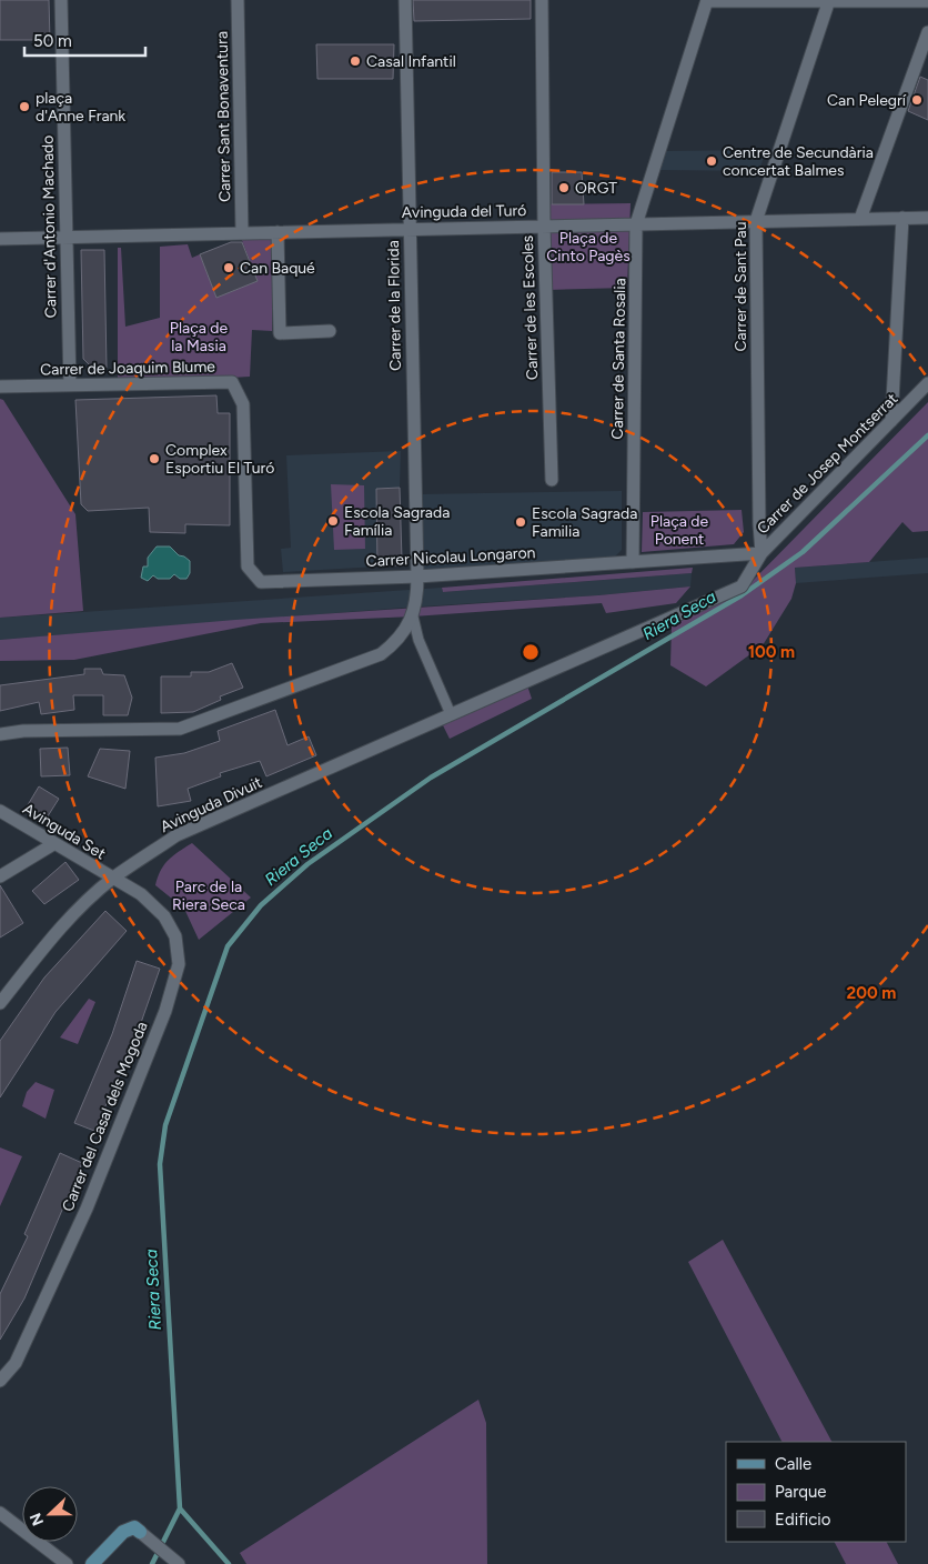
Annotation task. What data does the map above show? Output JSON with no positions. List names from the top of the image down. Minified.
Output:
{"streets":{"street":["Carrer Sant Bonaventura","Avinguda del Turó","Carrer d'Antonio Machado","Carrer de Sant Pau","Carrer de la Florida","Carrer de les Escoles","Carrer de Santa Rosalia","Carrer de Joaquim Blume","Carrer de Josep Montserrat","Carrer Nicolau Longaron","Avinguda Divuit","Avinguda Set","Carrer del Casal dels Mogoda"]},"crossings":[["Carrer Sant Bonaventura","Avinguda del Turó"],["Avinguda del Turó","Carrer d'Antonio Machado"],["Avinguda del Turó","Carrer de Sant Pau"],["Avinguda del Turó","Carrer de la Florida"],["Avinguda del Turó","Carrer de les Escoles"],["Avinguda del Turó","Carrer de Santa Rosalia"],["Carrer d'Antonio Machado","Carrer de Joaquim Blume"],["Carrer de Sant Pau","Carrer de Josep Montserrat"],["Carrer de Sant Pau","Carrer Nicolau Longaron"],["Carrer de la Florida","Carrer Nicolau Longaron"],["Carrer de Santa Rosalia","Carrer Nicolau Longaron"],["Carrer de Joaquim Blume","Carrer Nicolau Longaron"],["Carrer de Josep Montserrat","Carrer Nicolau Longaron"],["Carrer de Josep Montserrat","Avinguda Divuit"],["Avinguda Divuit","Avinguda Set"],["Avinguda Divuit","Carrer del Casal dels Mogoda"],["Avinguda Set","Carrer del Casal dels Mogoda"]],"water":["Riera Seca"],"parks":["Plaça de Cinto Pagès","Plaça de la Masia","Plaça de Ponent","Parc de la Riera Seca"],"places":["Casal Infantil","Can Pelegrí","plaça d'Anne Frank","Centre de Secundària concertat Balmes","ORGT","Can Baqué","Complex Esportiu El Turó","Escola Sagrada Família","Escola Sagrada Familia"],"legend":["Calle","Parque","Edificio"],"scale_bar":"50 m","north":"left","rings":["100 m","200 m"]}
